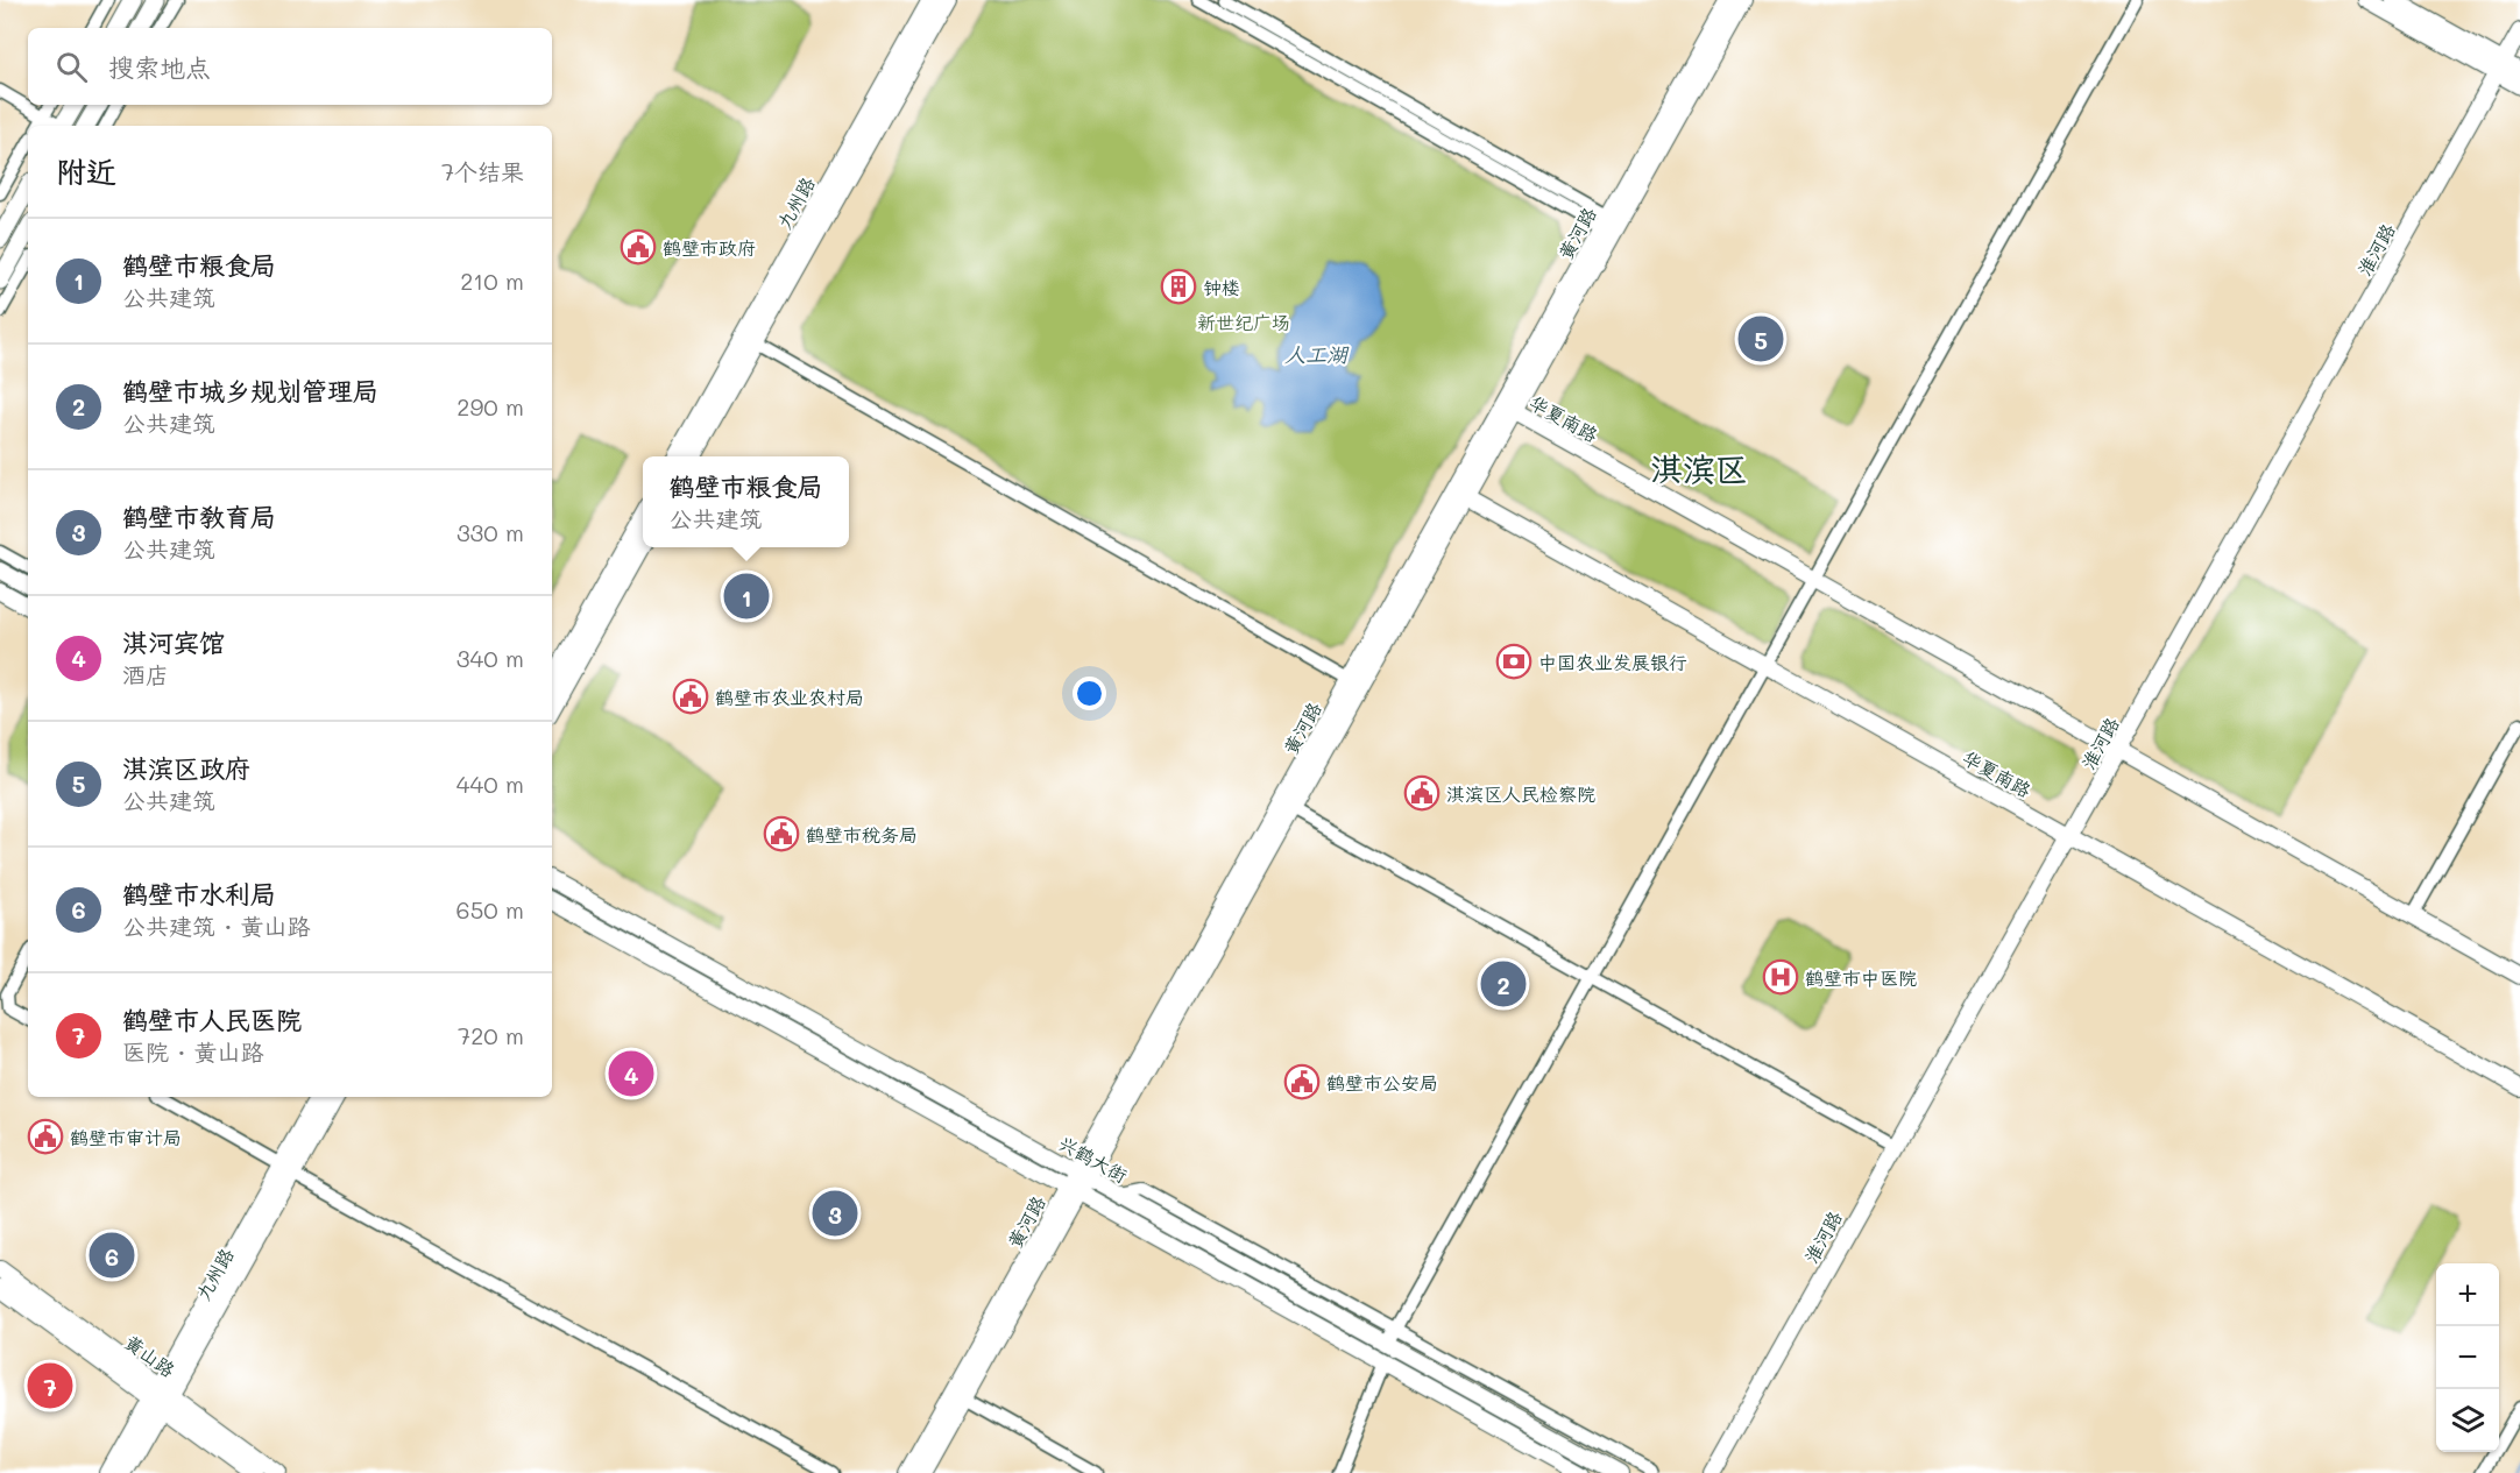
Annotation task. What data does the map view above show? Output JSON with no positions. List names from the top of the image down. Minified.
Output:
{"streets":{"street":["九州路","黄河路","淮河路","华夏南路","兴鹤大街","黄山路"]},"crossings":[["九州路","黄山路"],["黄河路","华夏南路"],["黄河路","兴鹤大街"],["淮河路","华夏南路"]],"districts":["淇滨区"],"water":["人工湖"],"parks":["新世纪广场"],"places":{"public building":["鹤壁市政府","鹤壁市农业农村局","淇滨区人民检察院","鹤壁市税务局","鹤壁市公安局","鹤壁市审计局"],"building":["钟楼"],"bank":["中国农业发展银行"],"hospital":["鹤壁市中医院"]},"page":{"search":"搜索地点","heading":["附近","7个结果"],"list":[{"mark":"1","name":"鹤壁市粮食局","note":"公共建筑","value":"210 m"},{"mark":"2","name":"鹤壁市城乡规划管理局","note":"公共建筑","value":"290 m"},{"mark":"3","name":"鹤壁市教育局","note":"公共建筑","value":"330 m"},{"mark":"4","name":"淇河宾馆","note":"酒店","value":"340 m"},{"mark":"5","name":"淇滨区政府","note":"公共建筑","value":"440 m"},{"mark":"6","name":"鹤壁市水利局","note":"公共建筑 · 黄山路","value":"650 m"},{"mark":"7","name":"鹤壁市人民医院","note":"医院 · 黄山路","value":"720 m"}],"pins":["5","1","2","4","3","6","7"],"popup":["鹤壁市粮食局","公共建筑"],"map_buttons":["+","−"]}}
